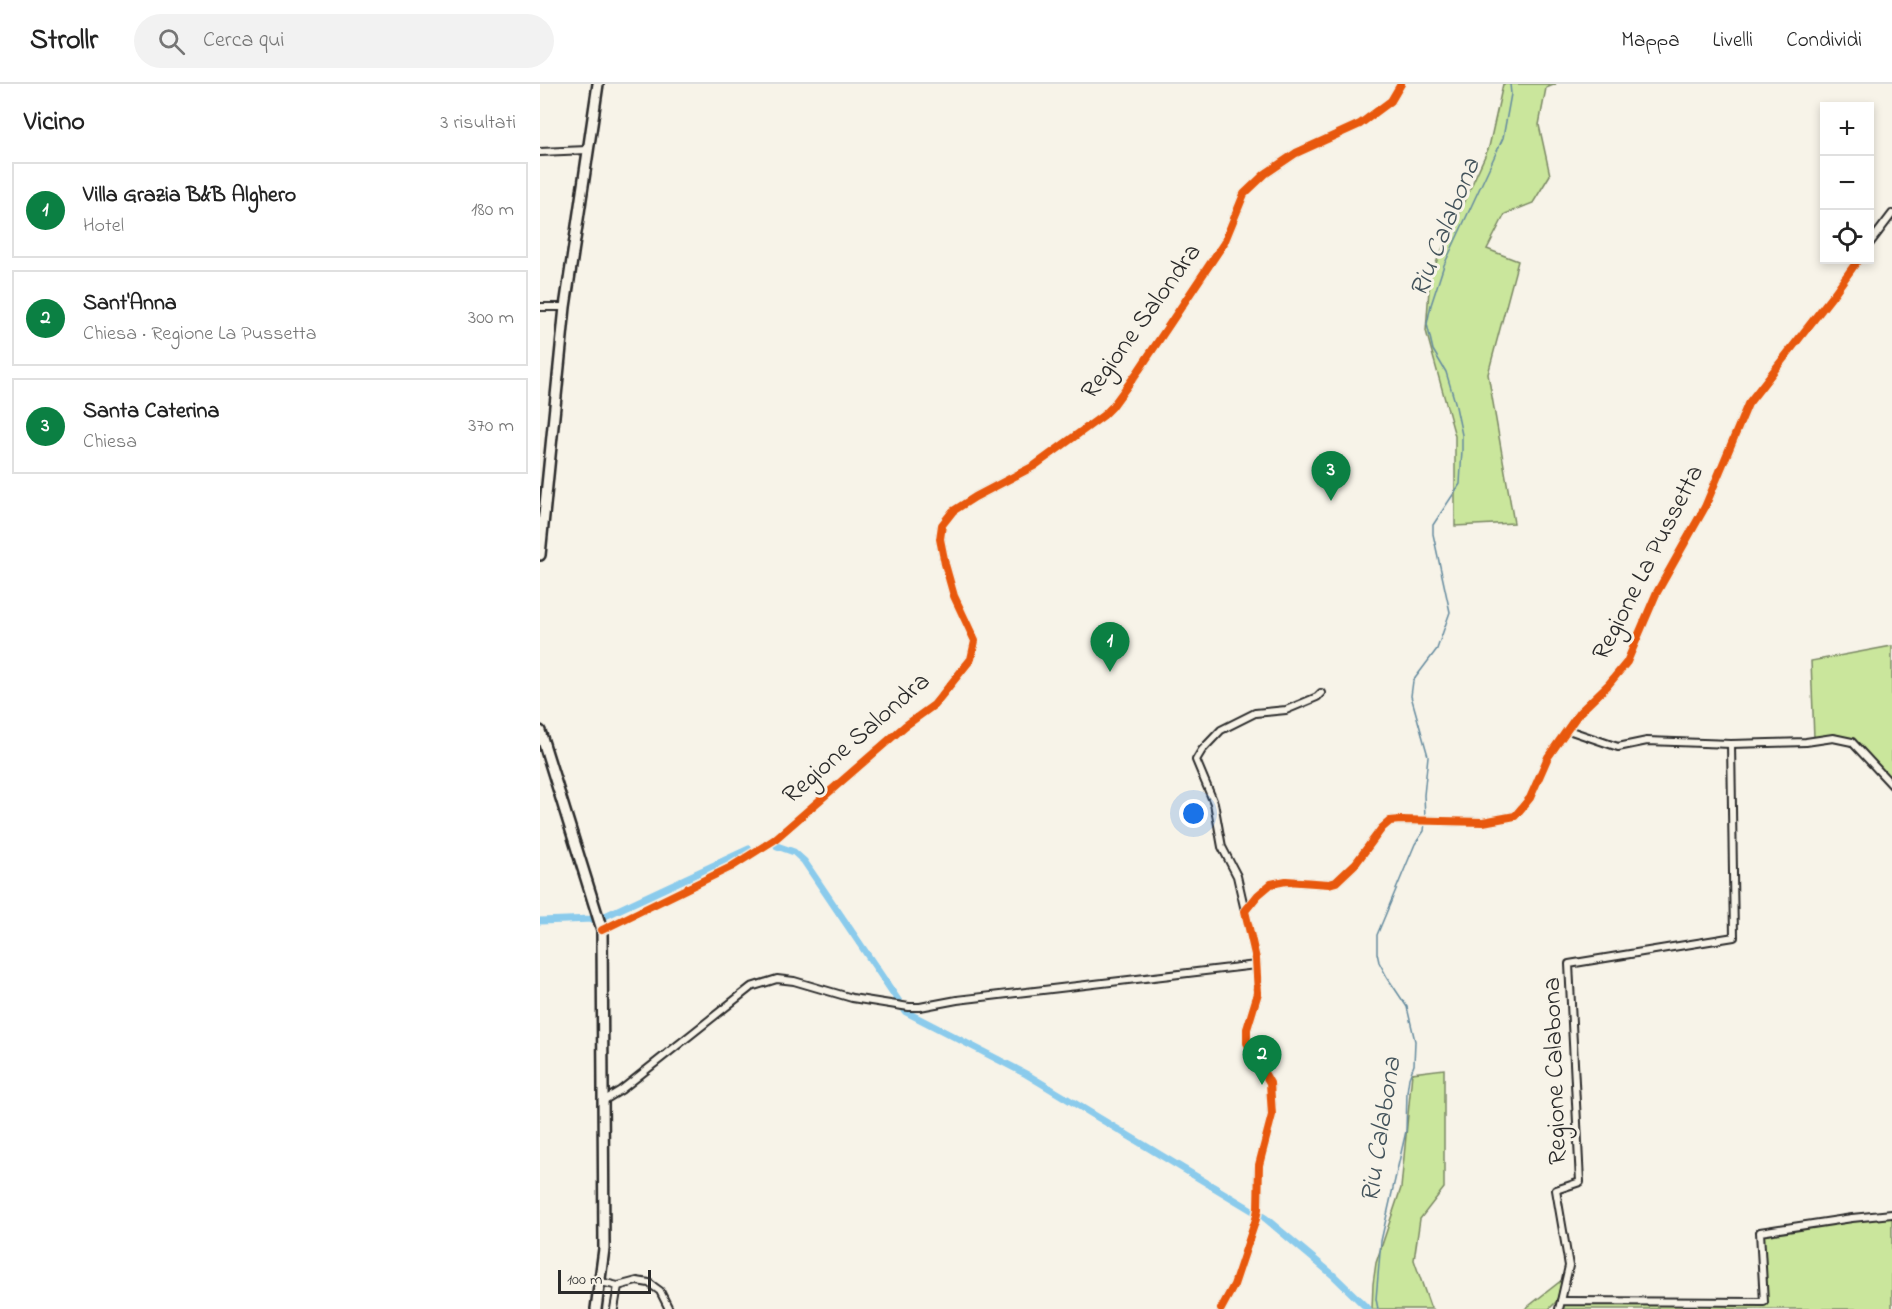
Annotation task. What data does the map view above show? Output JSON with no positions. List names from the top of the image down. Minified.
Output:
{"streets":{"street":["Regione Salondra","Regione La Pussetta","Regione Calabona"]},"water":["Riu Calabona"],"scale_bar":"100 m","page":{"header":"Strollr","search":"Cerca qui","nav":["Mappa","Livelli","Condividi"],"heading":["Vicino","3 risultati"],"map_buttons":["+","−"],"list":[{"mark":"1","name":"Villa Grazia B&B Alghero","note":"Hotel","value":"180 m"},{"mark":"2","name":"Sant'Anna","note":"Chiesa · Regione La Pussetta","value":"300 m"},{"mark":"3","name":"Santa Caterina","note":"Chiesa","value":"370 m"}],"pins":["3","1","2"],"scale":"100 m"}}
